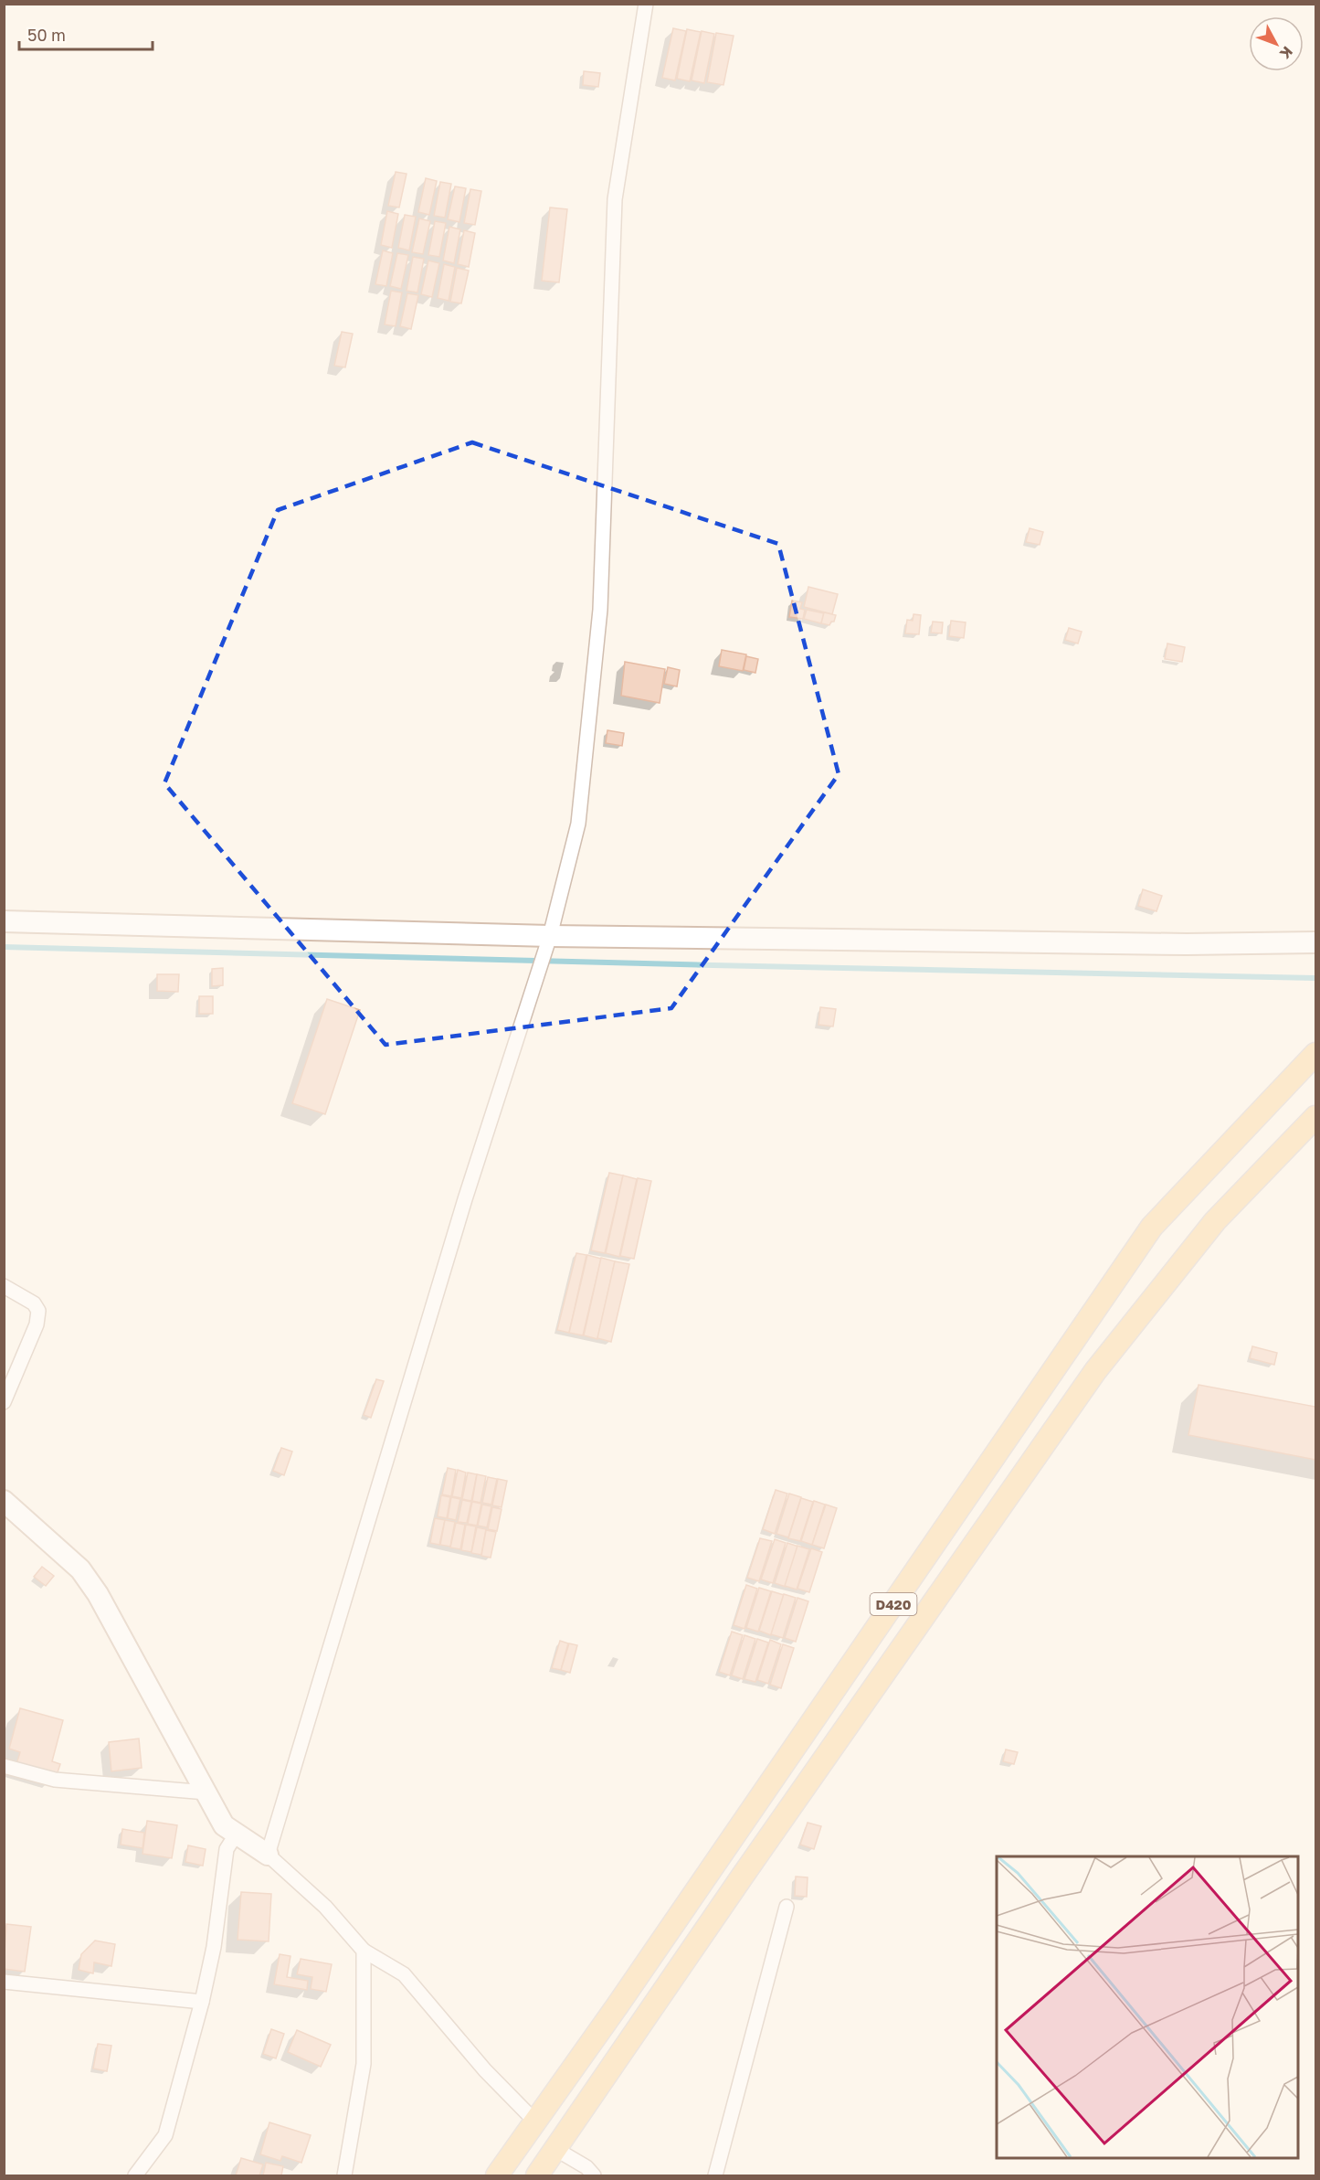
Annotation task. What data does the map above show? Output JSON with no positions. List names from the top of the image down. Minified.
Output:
{"streets":{"main road":["D420"]},"scale_bar":"50 m","north":"bottom right"}
